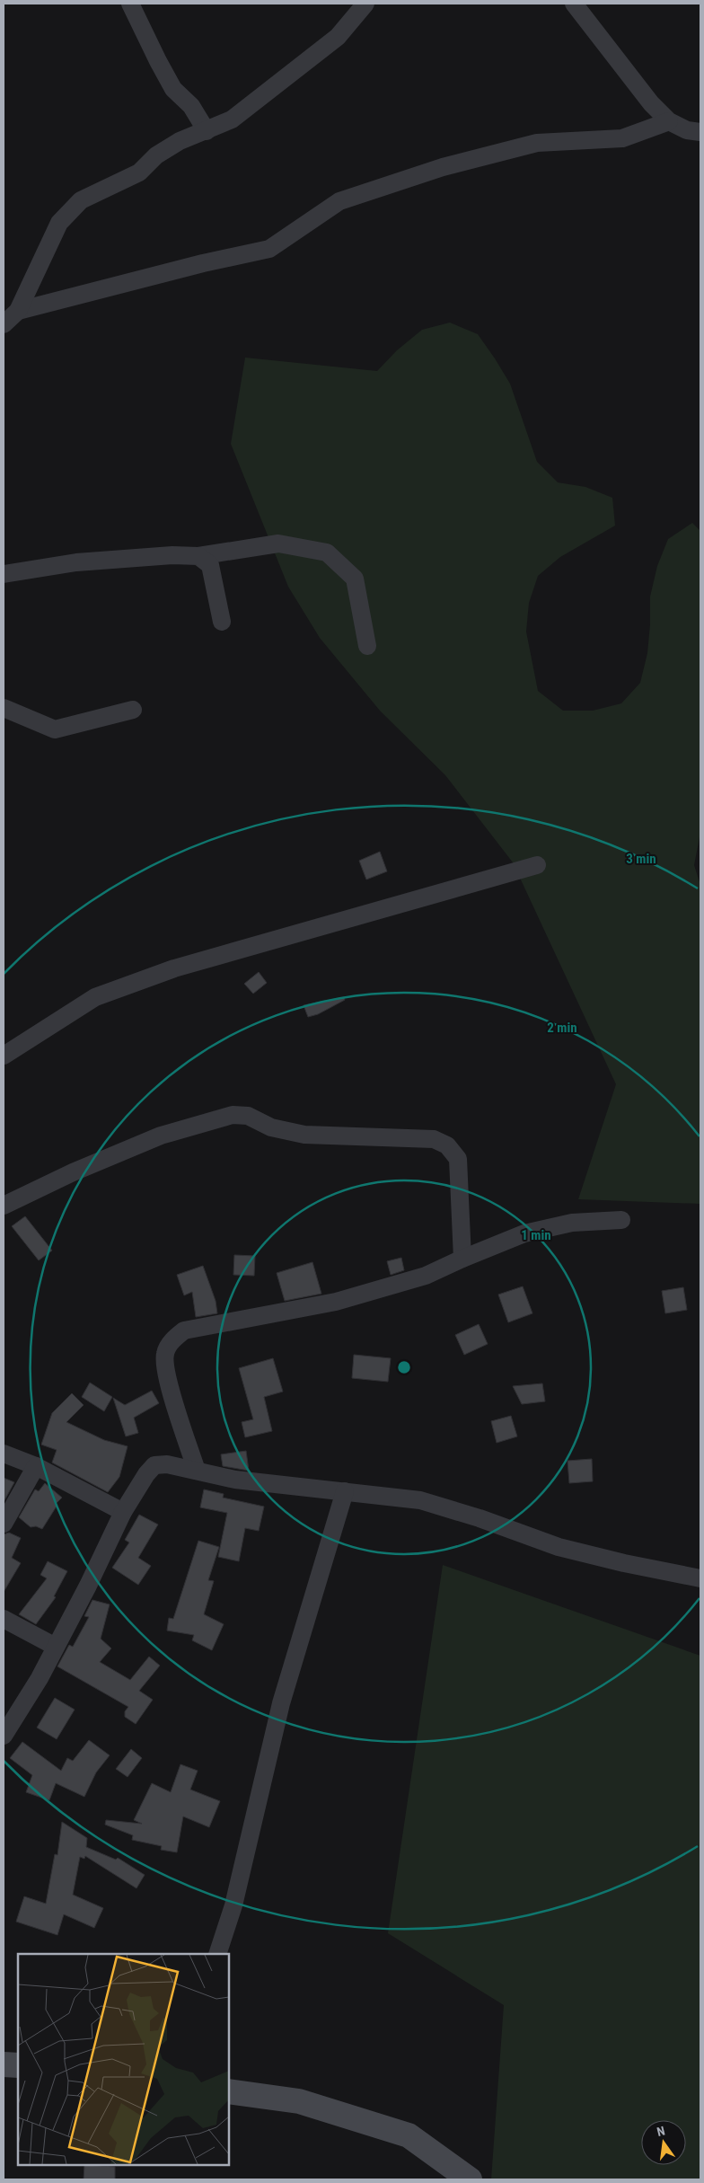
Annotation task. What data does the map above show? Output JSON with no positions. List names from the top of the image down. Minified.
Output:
{"north":"top","rings":["3 min","2 min","1 min"]}
